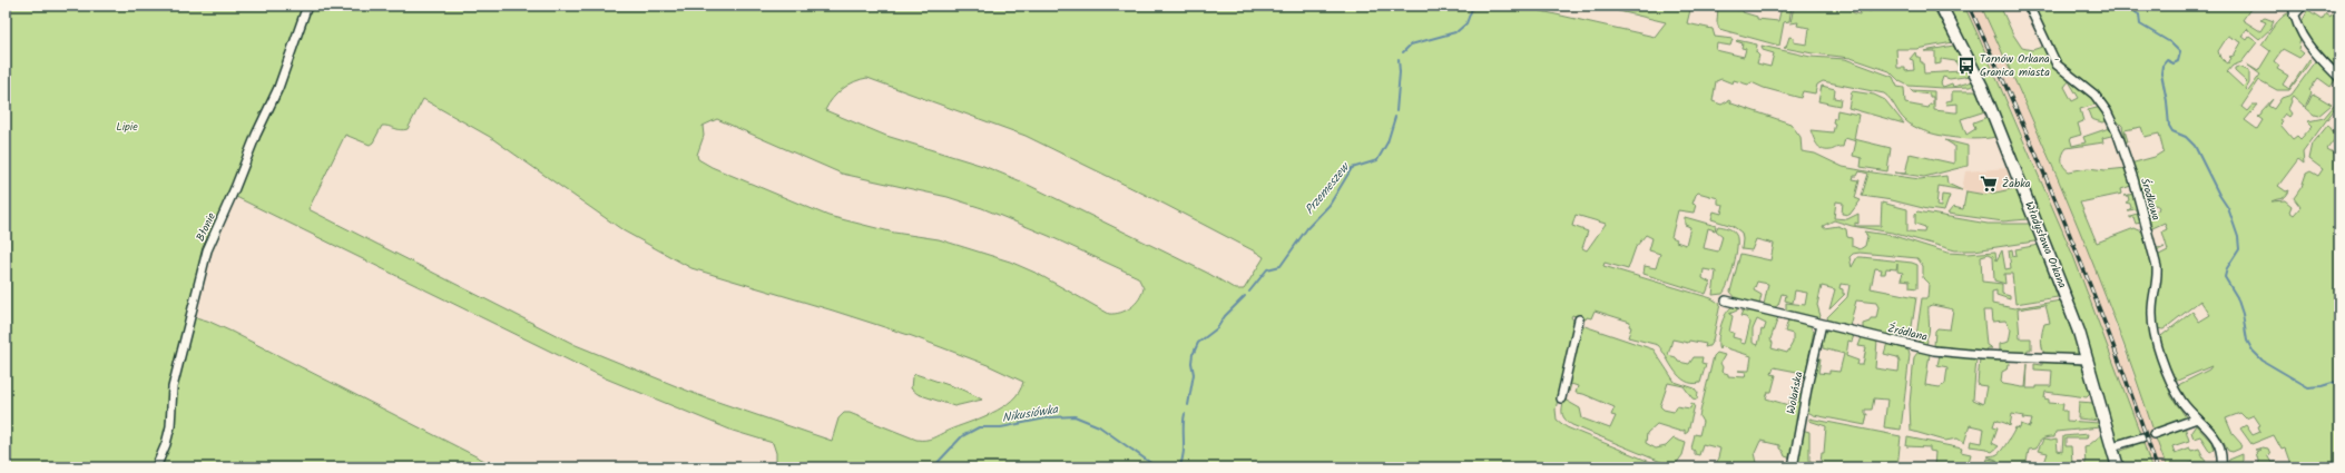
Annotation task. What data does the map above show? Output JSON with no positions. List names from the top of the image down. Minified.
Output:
{"streets":{"street":["Środkowa","Błonie","Władysława Orkana","Źródlana","Wolańska"]},"crossings":[["Władysława Orkana","Źródlana"],["Źródlana","Wolańska"]],"water":["Przemeszew","Nikusiówka"],"parks":["Lipie"],"places":{"bus stop":["Tarnów Orkana - Granica miasta"],"supermarket":["Żabka"]}}
